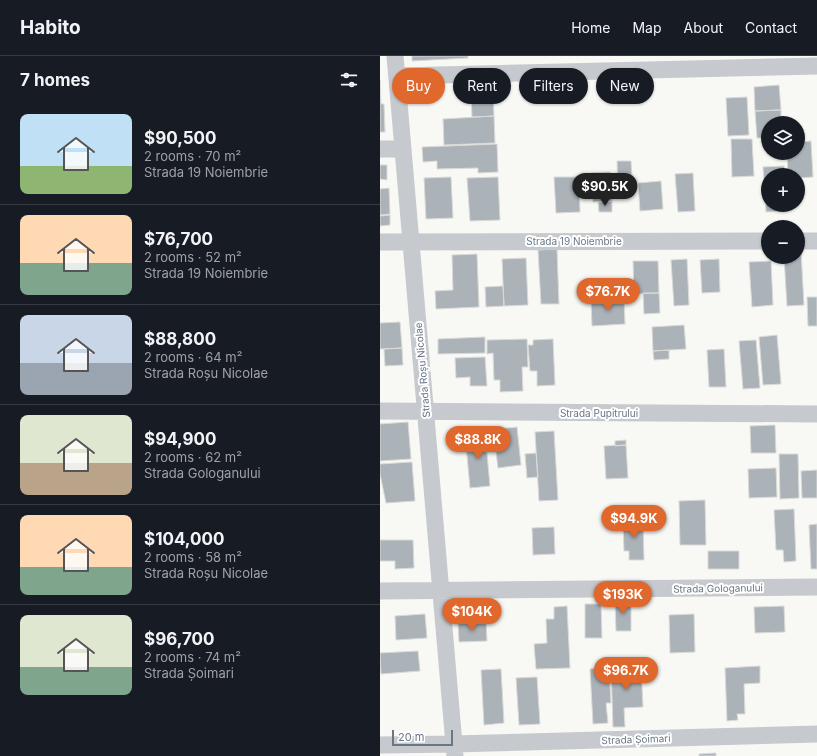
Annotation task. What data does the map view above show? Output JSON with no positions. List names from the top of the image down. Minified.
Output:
{"streets":{"street":["Strada 19 Noiembrie","Strada Roșu Nicolae","Strada Pupitrului","Strada Gologanului","Strada Șoimari"]},"crossings":[["Strada 19 Noiembrie","Strada Roșu Nicolae"],["Strada Roșu Nicolae","Strada Pupitrului"],["Strada Roșu Nicolae","Strada Gologanului"],["Strada Roșu Nicolae","Strada Șoimari"]],"scale_bar":"20 m","page":{"header":"Habito","nav":["Home","Map","About","Contact"],"heading":"7 homes","chip":["Buy","Rent","Filters","New"],"list":[{"name":"$90,500","note":"2 rooms · 70 m² · Strada 19 Noiembrie"},{"name":"$76,700","note":"2 rooms · 52 m² · Strada 19 Noiembrie"},{"name":"$88,800","note":"2 rooms · 64 m² · Strada Roșu Nicolae"},{"name":"$94,900","note":"2 rooms · 62 m² · Strada Gologanului"},{"name":"$104,000","note":"2 rooms · 58 m² · Strada Roșu Nicolae"},{"name":"$96,700","note":"2 rooms · 74 m² · Strada Șoimari"}],"map_buttons":["+","−"],"price":["$90.5K","$76.7K","$88.8K","$94.9K","$193K","$104K","$96.7K"],"scale":"20 m"}}
